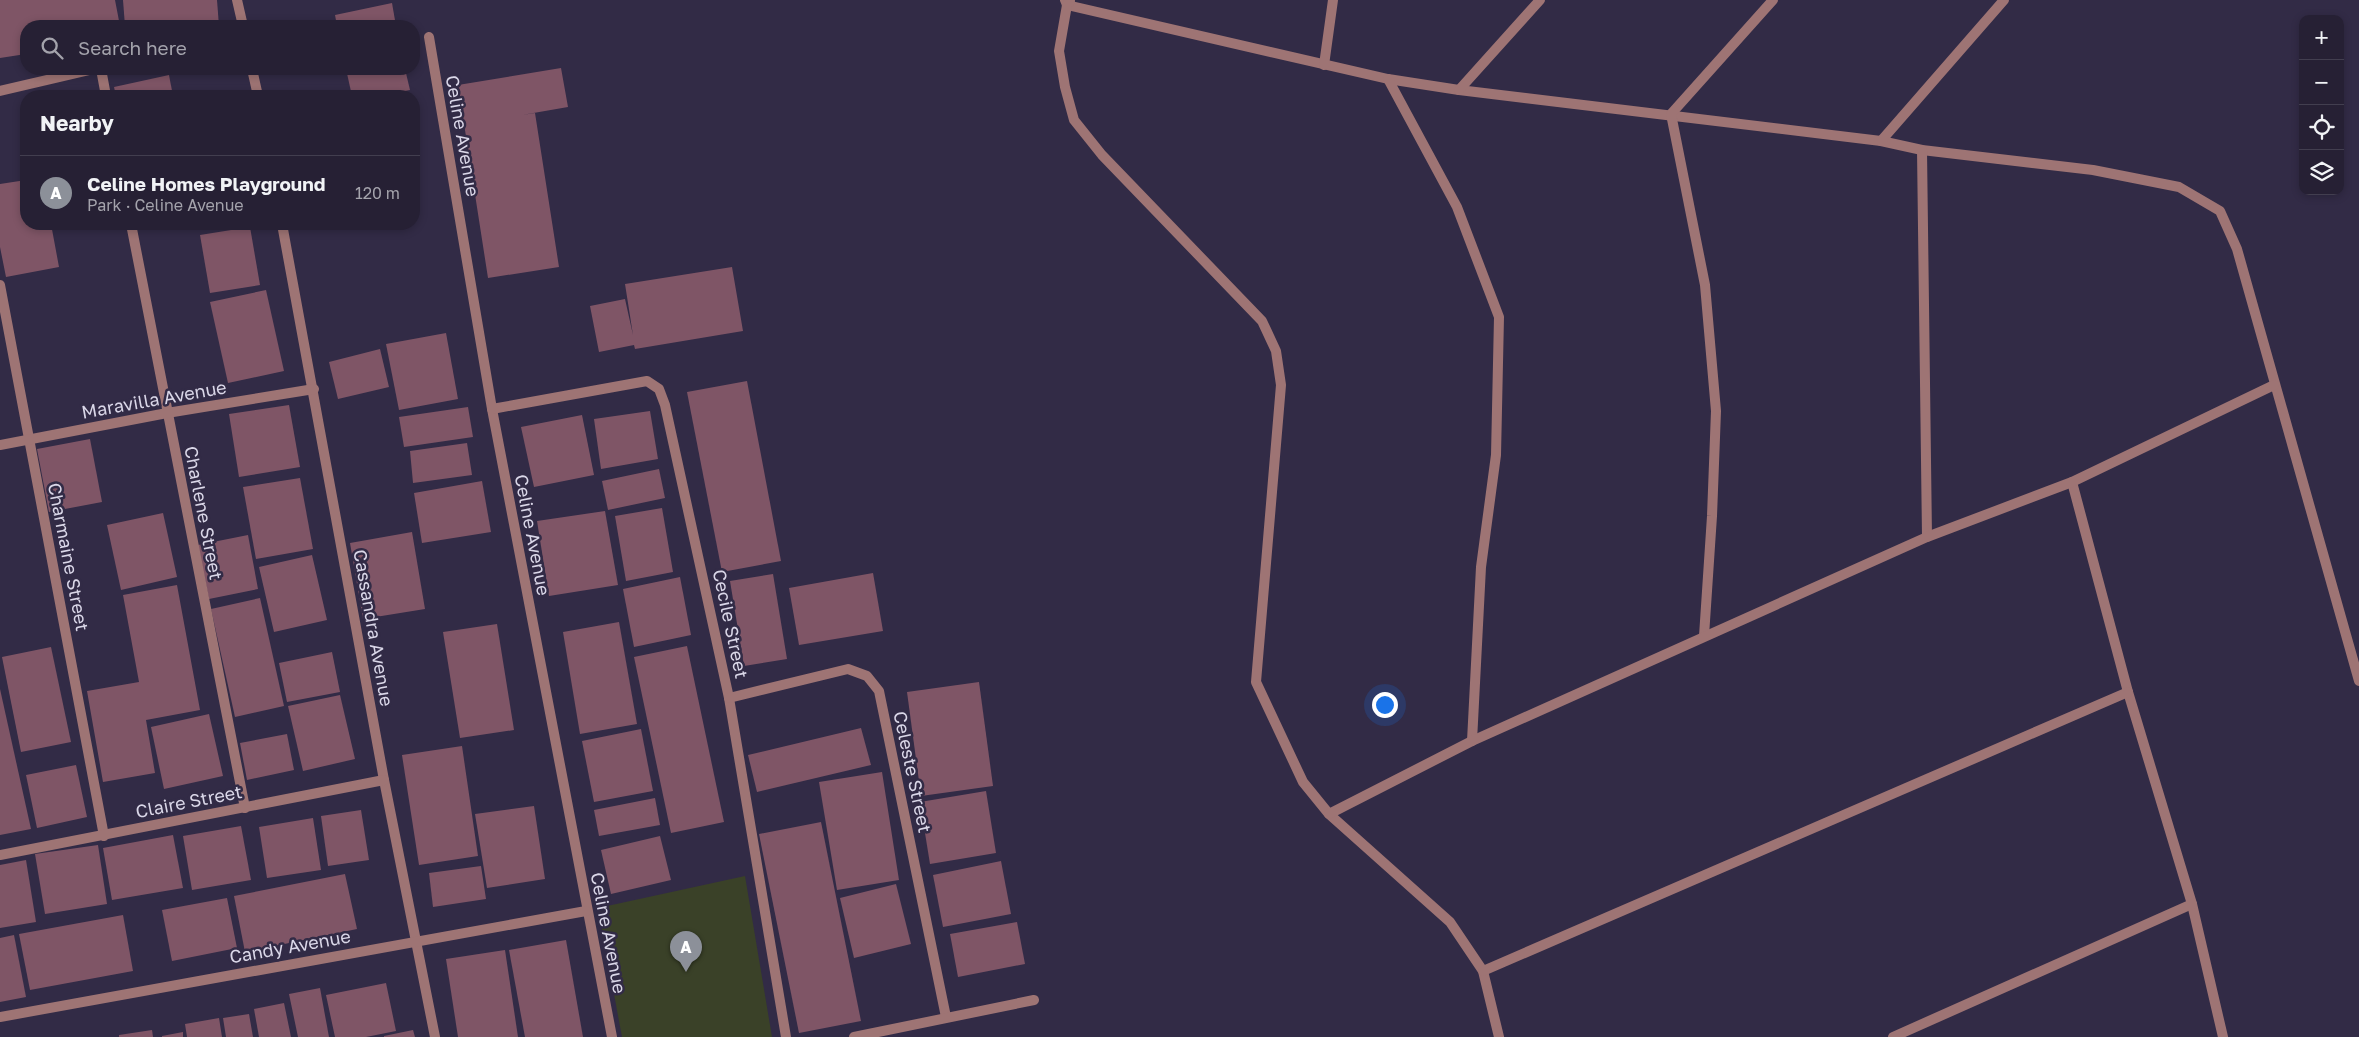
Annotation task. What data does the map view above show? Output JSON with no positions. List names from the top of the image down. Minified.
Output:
{"streets":{"street":["Celine Avenue","Maravilla Avenue","Charlene Street","Charmaine Street","Cecile Street","Cassandra Avenue","Celeste Street","Claire Street","Candy Avenue"]},"crossings":[["Celine Avenue","Cecile Street"],["Celine Avenue","Candy Avenue"],["Maravilla Avenue","Charlene Street"],["Maravilla Avenue","Charmaine Street"],["Maravilla Avenue","Cassandra Avenue"],["Charlene Street","Claire Street"],["Charmaine Street","Claire Street"],["Cecile Street","Celeste Street"],["Cassandra Avenue","Claire Street"],["Cassandra Avenue","Candy Avenue"]],"page":{"map_buttons":["+","−"],"search":"Search here","heading":"Nearby","list":[{"mark":"A","name":"Celine Homes Playground","note":"Park · Celine Avenue","value":"120 m"}],"pins":"A"}}
